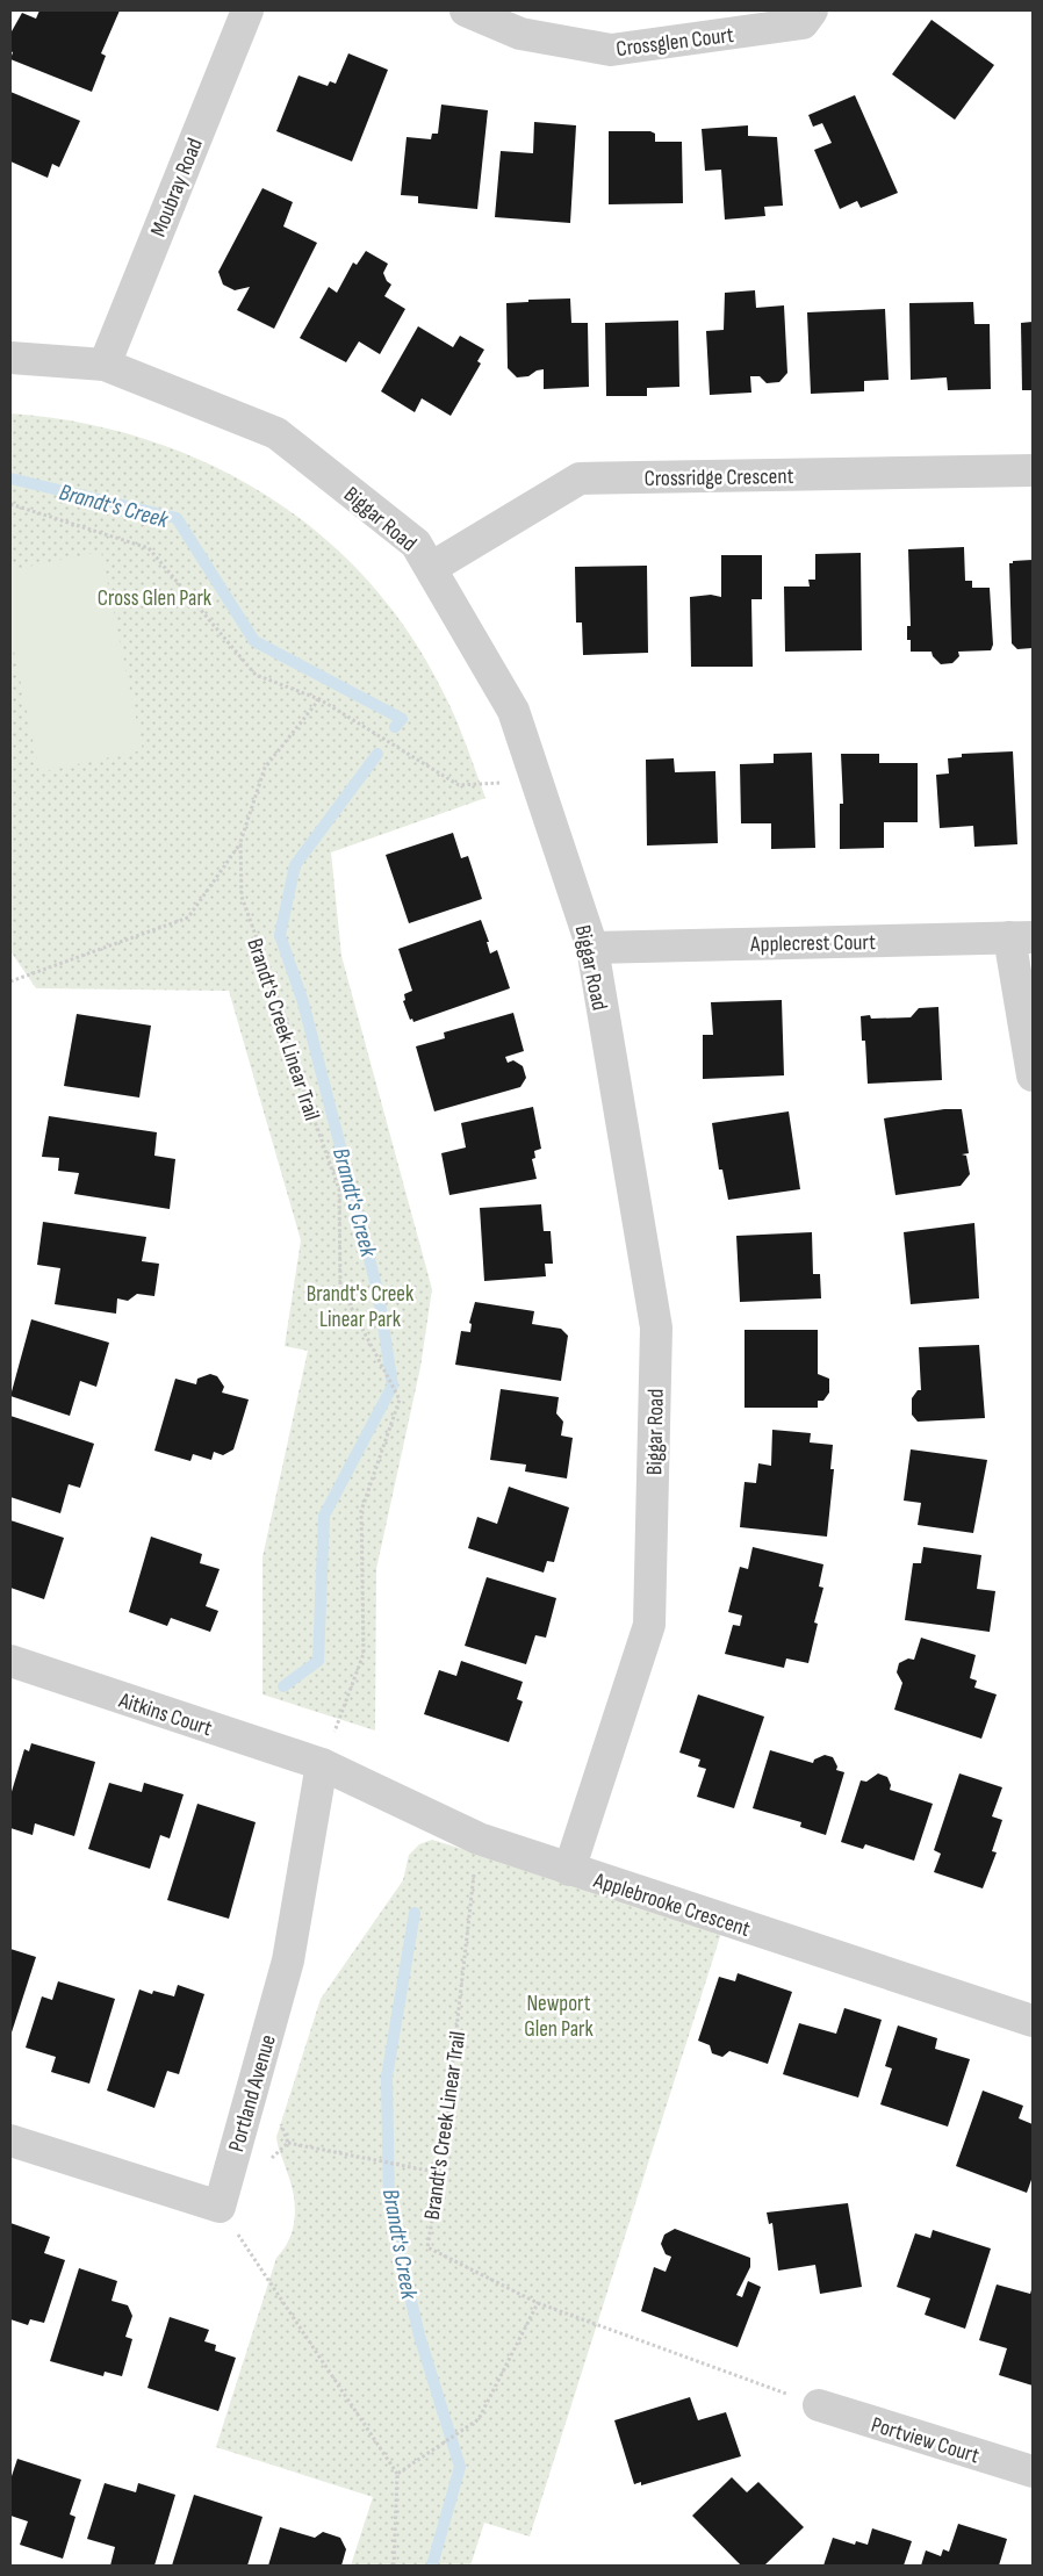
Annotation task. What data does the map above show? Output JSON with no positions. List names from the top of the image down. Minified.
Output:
{"streets":{"street":["Crossglen Court","Moubray Road","Crossridge Crescent","Biggar Road","Applecrest Court","Aitkins Court","Applebrooke Crescent","Portland Avenue","Portview Court"],"path":["Brandt's Creek Linear Trail"]},"crossings":[["Moubray Road","Biggar Road"],["Crossridge Crescent","Biggar Road"],["Biggar Road","Applecrest Court"],["Biggar Road","Applebrooke Crescent"],["Brandt's Creek Linear Trail","Aitkins Court"],["Brandt's Creek Linear Trail","Applebrooke Crescent"],["Brandt's Creek Linear Trail","Portland Avenue"],["Aitkins Court","Applebrooke Crescent"],["Aitkins Court","Portland Avenue"],["Applebrooke Crescent","Portland Avenue"]],"water":["Brandt's Creek"],"parks":["Cross Glen Park","Brandt's Creek Linear Park","Newport Glen Park"]}
